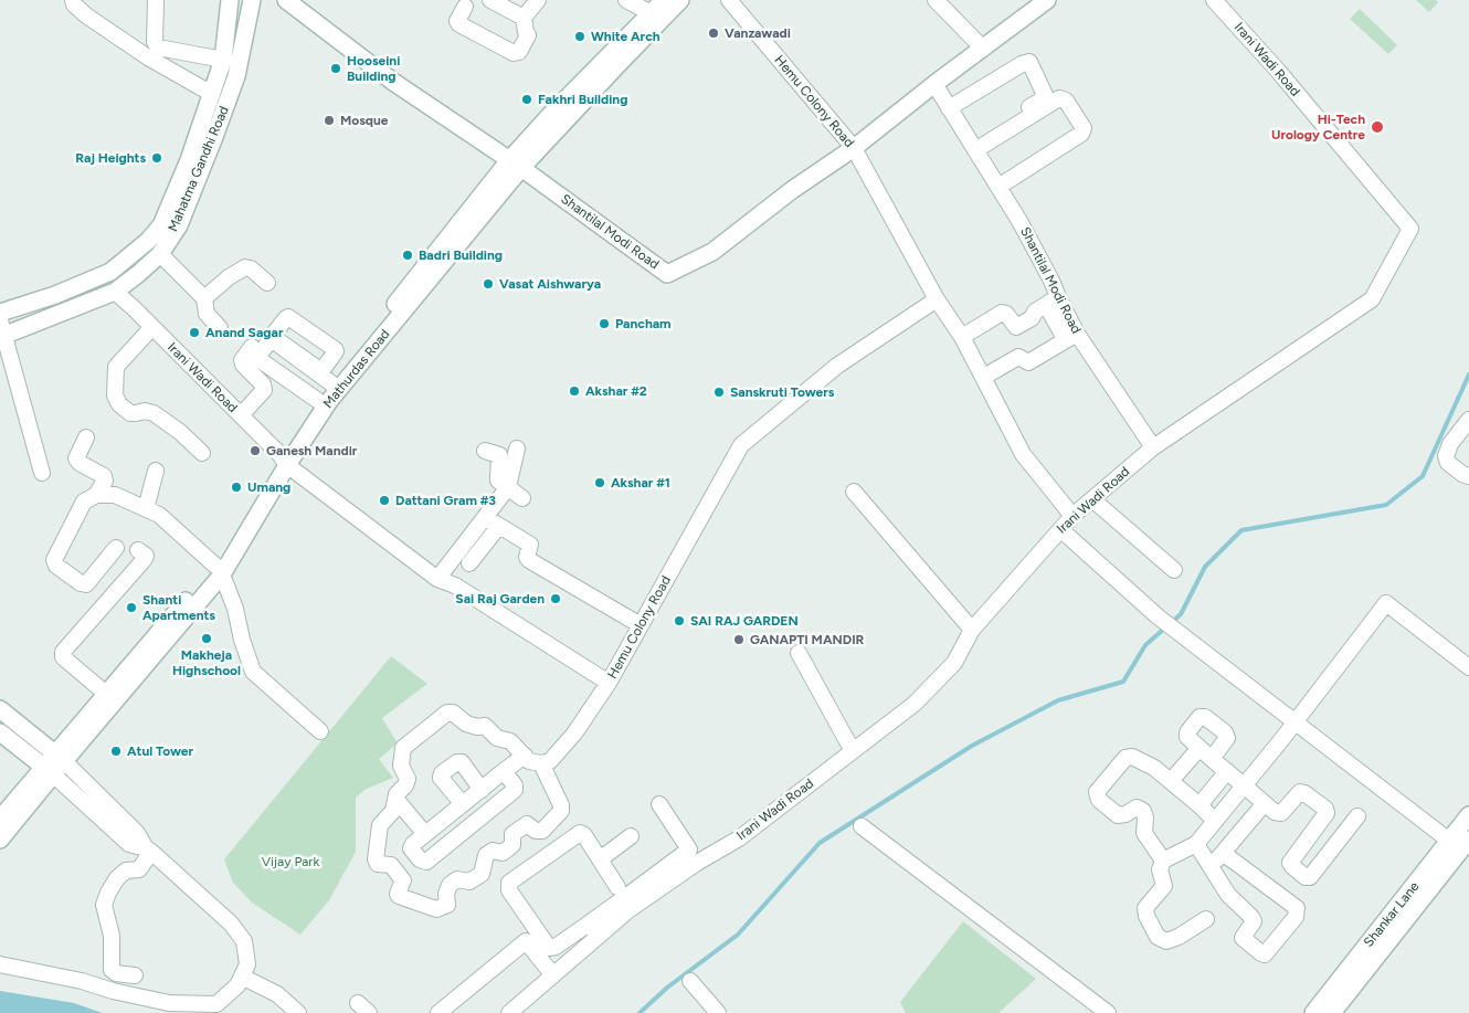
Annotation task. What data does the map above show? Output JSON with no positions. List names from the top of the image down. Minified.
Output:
{"streets":{"street":["Irani Wadi Road","Hemu Colony Road","Mahatma Gandhi Road","Shantilal Modi Road","Mathurdas Road","Shankar Lane"]},"crossings":[["Irani Wadi Road","Hemu Colony Road"],["Irani Wadi Road","Mahatma Gandhi Road"],["Irani Wadi Road","Shantilal Modi Road"],["Irani Wadi Road","Mathurdas Road"],["Hemu Colony Road","Shantilal Modi Road"],["Hemu Colony Road","Mathurdas Road"],["Shantilal Modi Road","Mathurdas Road"]],"parks":["Vijay Park"],"places":["Vanzawadi","White Arch","Hooseini Building","Fakhri Building","Mosque","Hi-Tech Urology Centre","Raj Heights","Badri Building","Vasat Aishwarya","Pancham","Anand Sagar","Akshar #2","Sanskruti Towers","Ganesh Mandir","Akshar #1","Umang","Dattani Gram #3","Sai Raj Garden","Shanti Apartments","SAI RAJ GARDEN","Makheja Highschool","GANAPTI MANDIR","Atul Tower"]}
